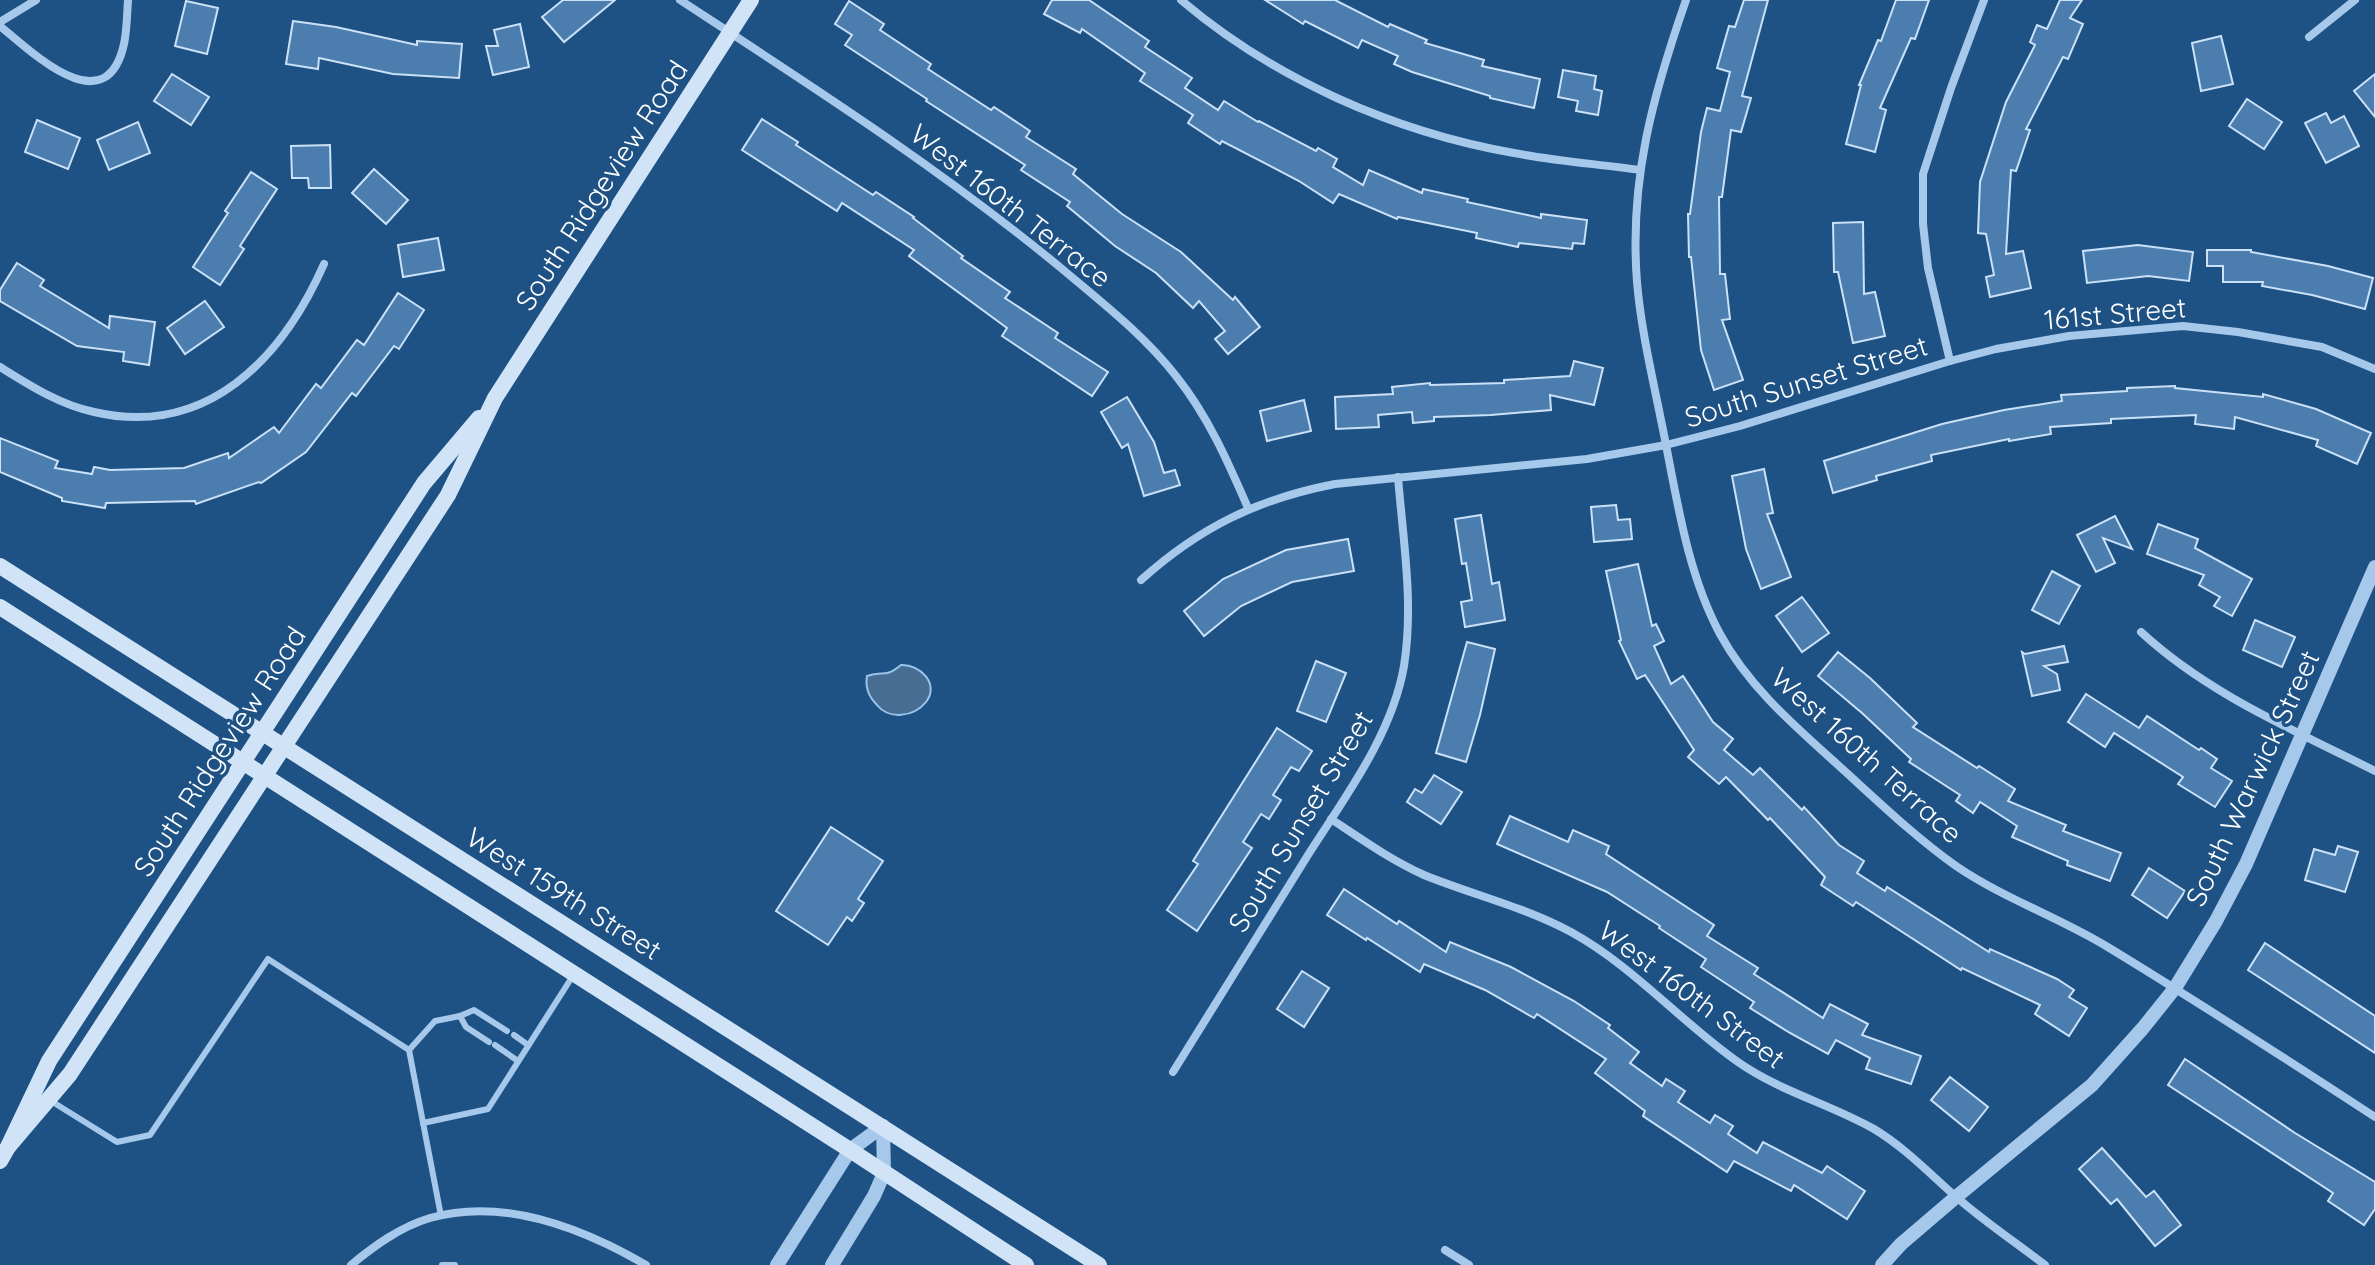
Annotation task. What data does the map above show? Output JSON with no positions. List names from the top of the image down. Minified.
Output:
{"streets":{"main road":["South Ridgeview Road","West 159th Street"],"street":["West 160th Terrace","161st Street","South Sunset Street","South Warwick Street","West 160th Street"]},"crossings":[["South Ridgeview Road","West 160th Terrace"],["South Ridgeview Road","West 159th Street"],["West 160th Terrace","South Sunset Street"],["West 160th Terrace","South Warwick Street"],["161st Street","South Sunset Street"],["South Sunset Street","West 160th Street"],["South Warwick Street","West 160th Street"]]}
